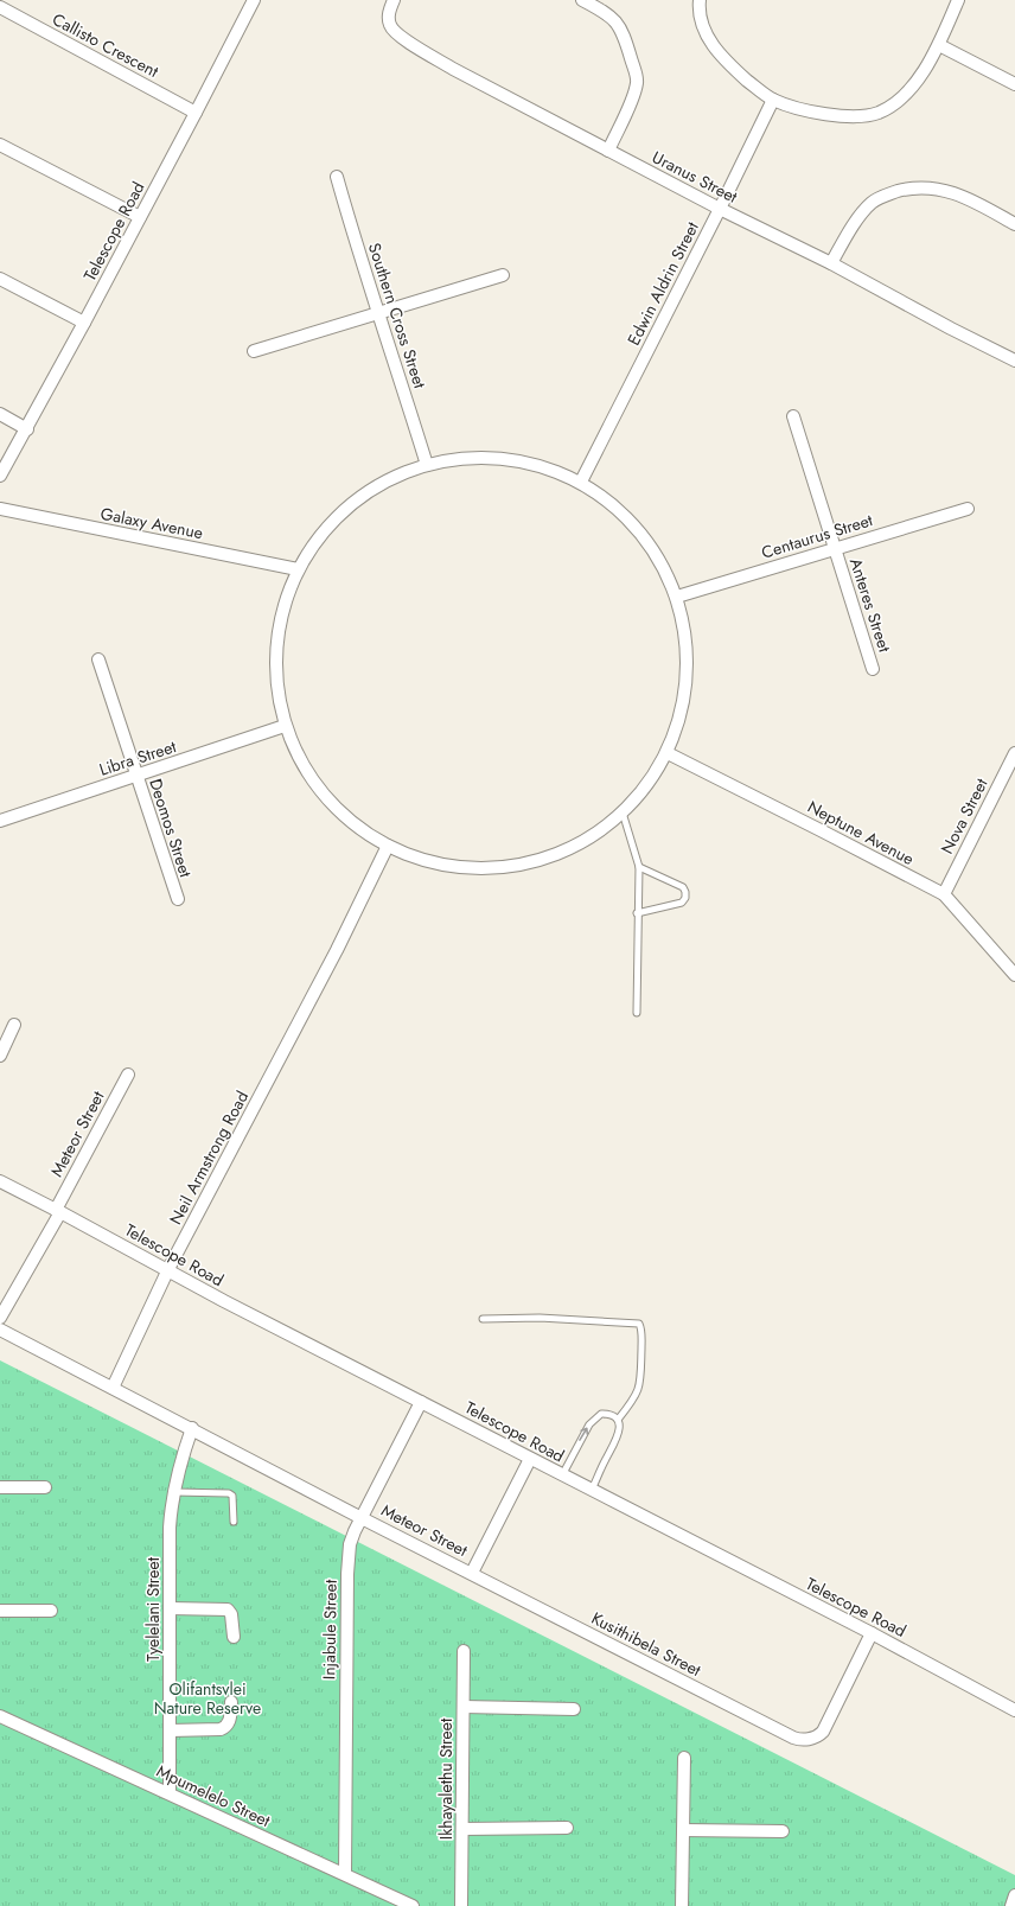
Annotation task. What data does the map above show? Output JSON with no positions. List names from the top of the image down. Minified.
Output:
{"streets":{"street":["Callisto Crescent","Uranus Street","Telescope Road","Edwin Aldrin Street","Southern Cross Street","Galaxy Avenue","Centaurus Street","Anteres Street","Libra Street","Nova Street","Deomos Street","Neptune Avenue","Meteor Street","Neil Armstrong Road","Tyelelani Street","Injabule Street","Kusithibela Street","Ikhayalethu Street","Mpumelelo Street"]},"crossings":[["Callisto Crescent","Telescope Road"],["Uranus Street","Edwin Aldrin Street"],["Telescope Road","Meteor Street"],["Telescope Road","Neil Armstrong Road"],["Telescope Road","Injabule Street"],["Telescope Road","Kusithibela Street"],["Centaurus Street","Anteres Street"],["Libra Street","Deomos Street"],["Nova Street","Neptune Avenue"],["Meteor Street","Injabule Street"],["Meteor Street","Kusithibela Street"],["Tyelelani Street","Mpumelelo Street"],["Injabule Street","Mpumelelo Street"]],"parks":["Olifantsvlei Nature Reserve"]}
